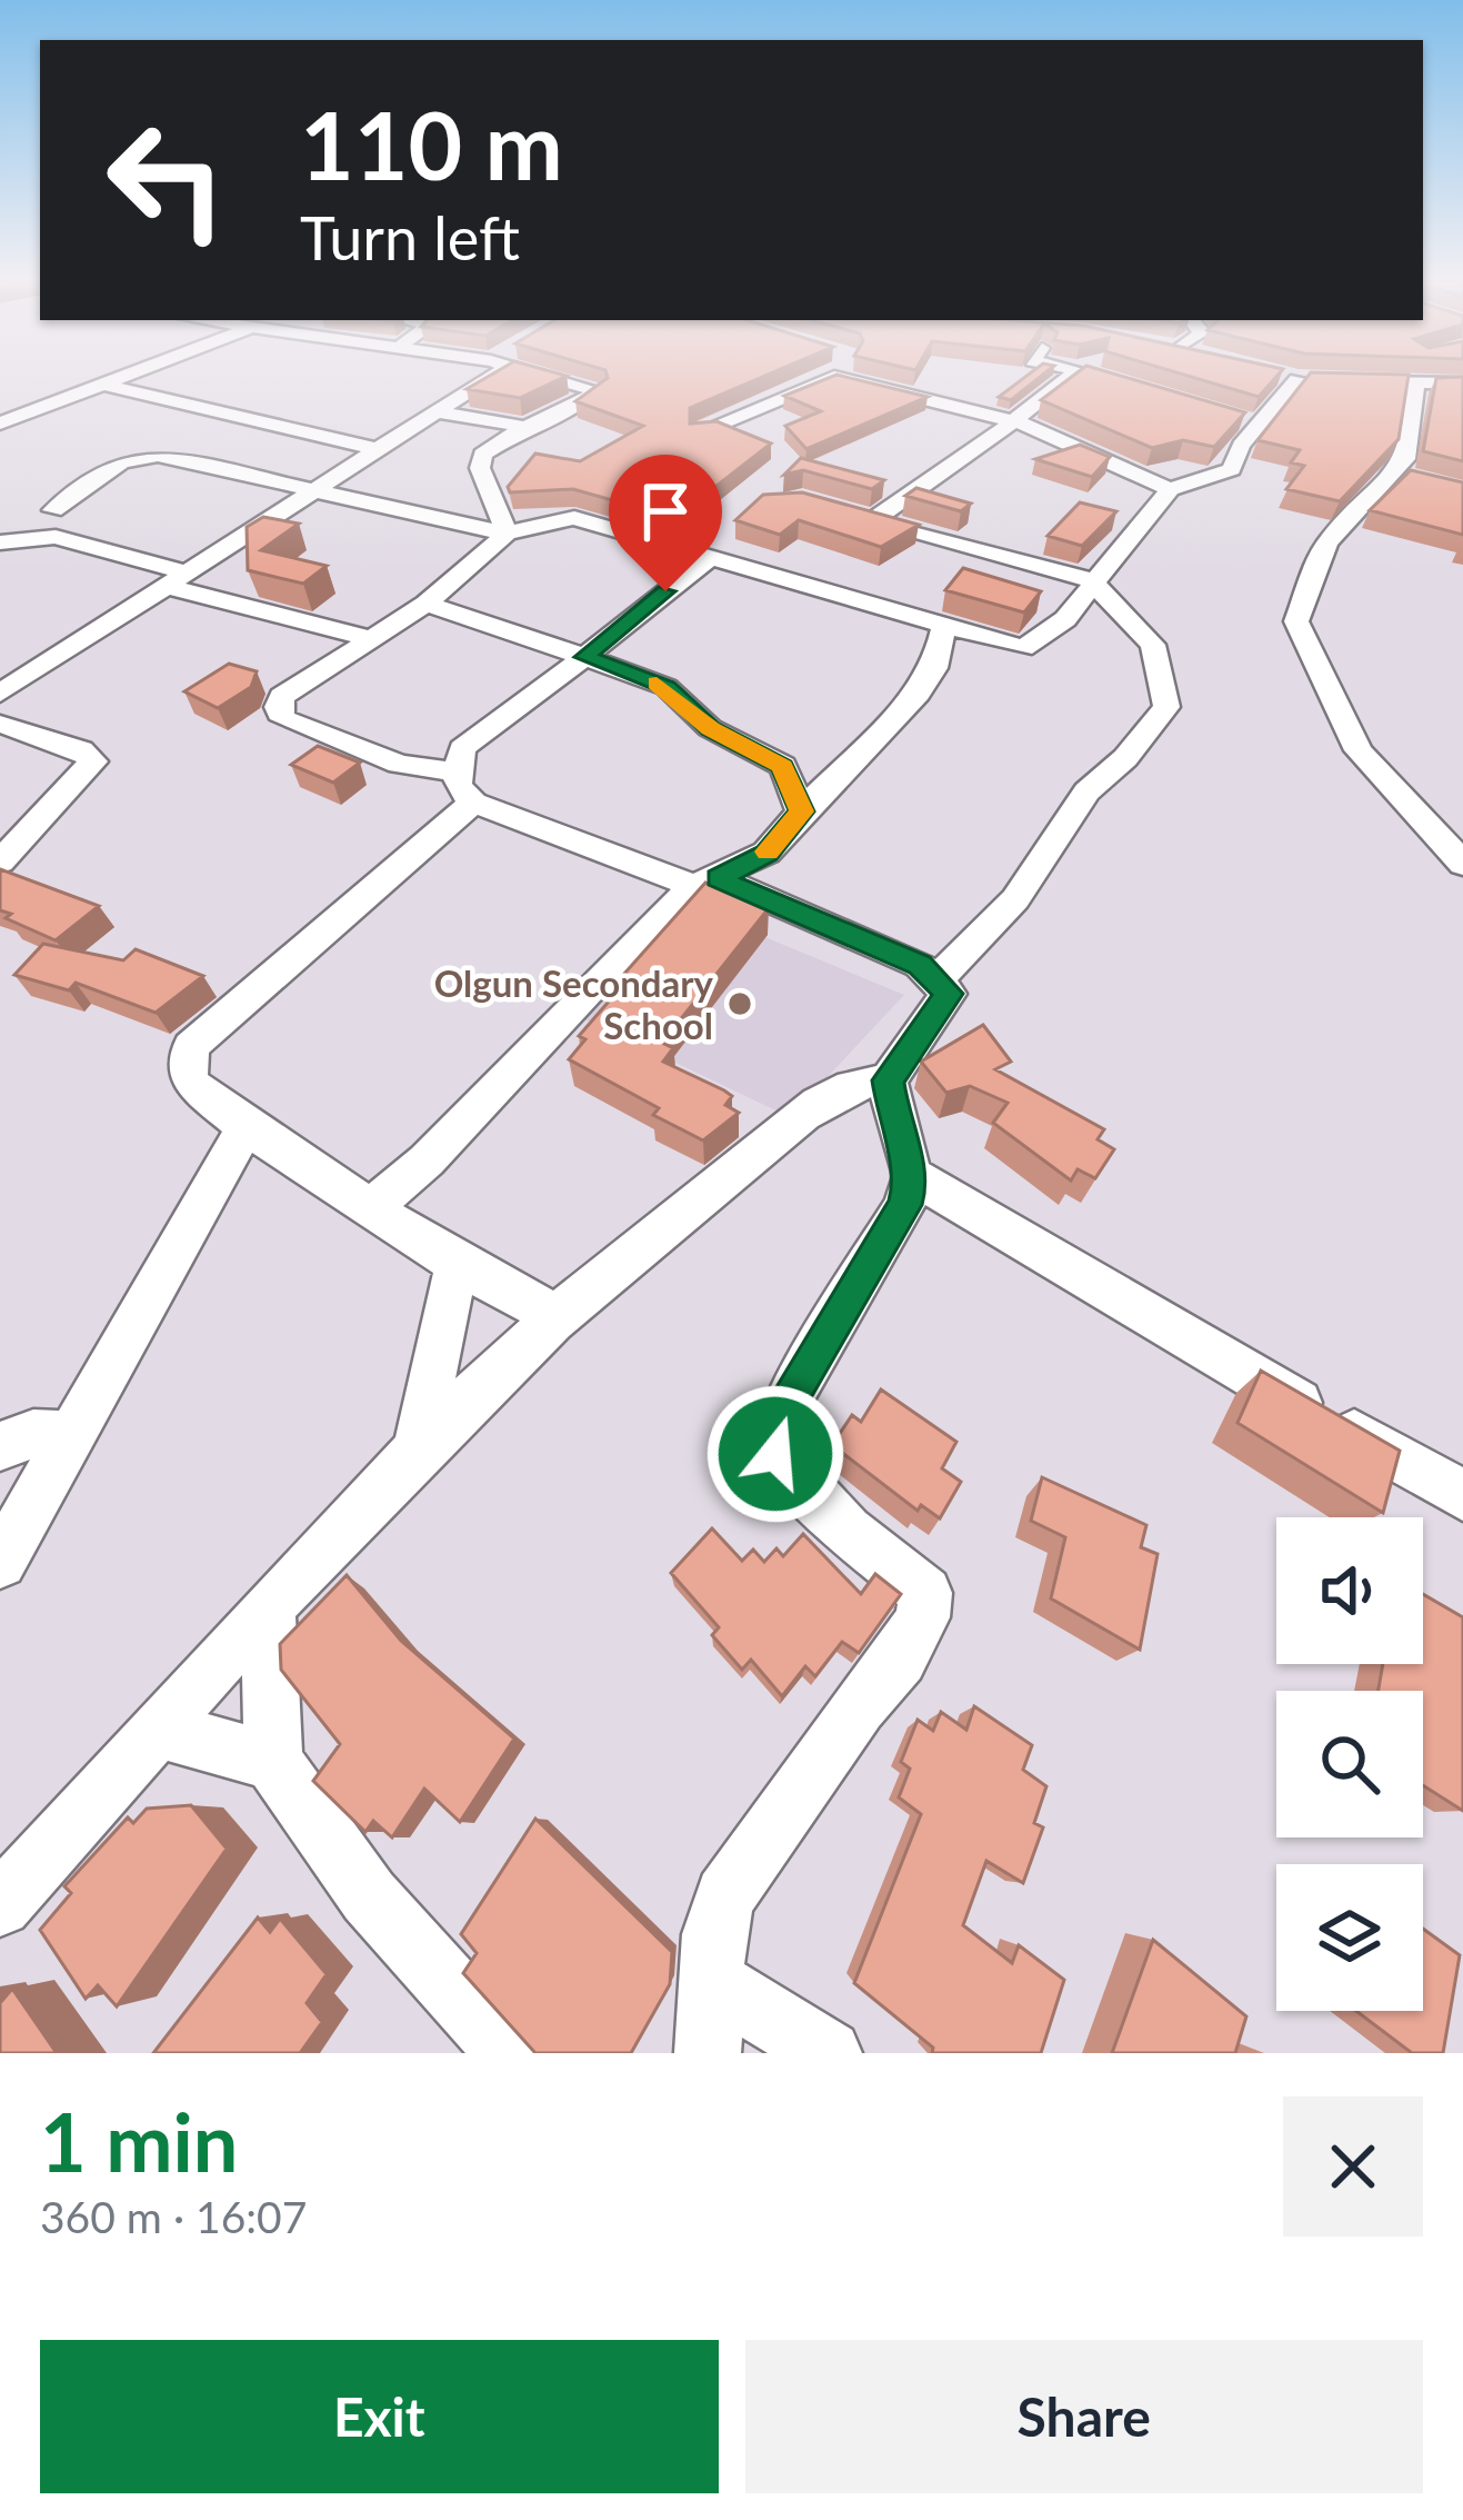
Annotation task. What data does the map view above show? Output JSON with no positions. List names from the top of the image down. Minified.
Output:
{"places":["Olgun Secondary School"],"page":{"turn":["110 m","Turn left"],"heading":["1 min","360 m · 16:07"],"buttons":["Exit","Share"]}}
